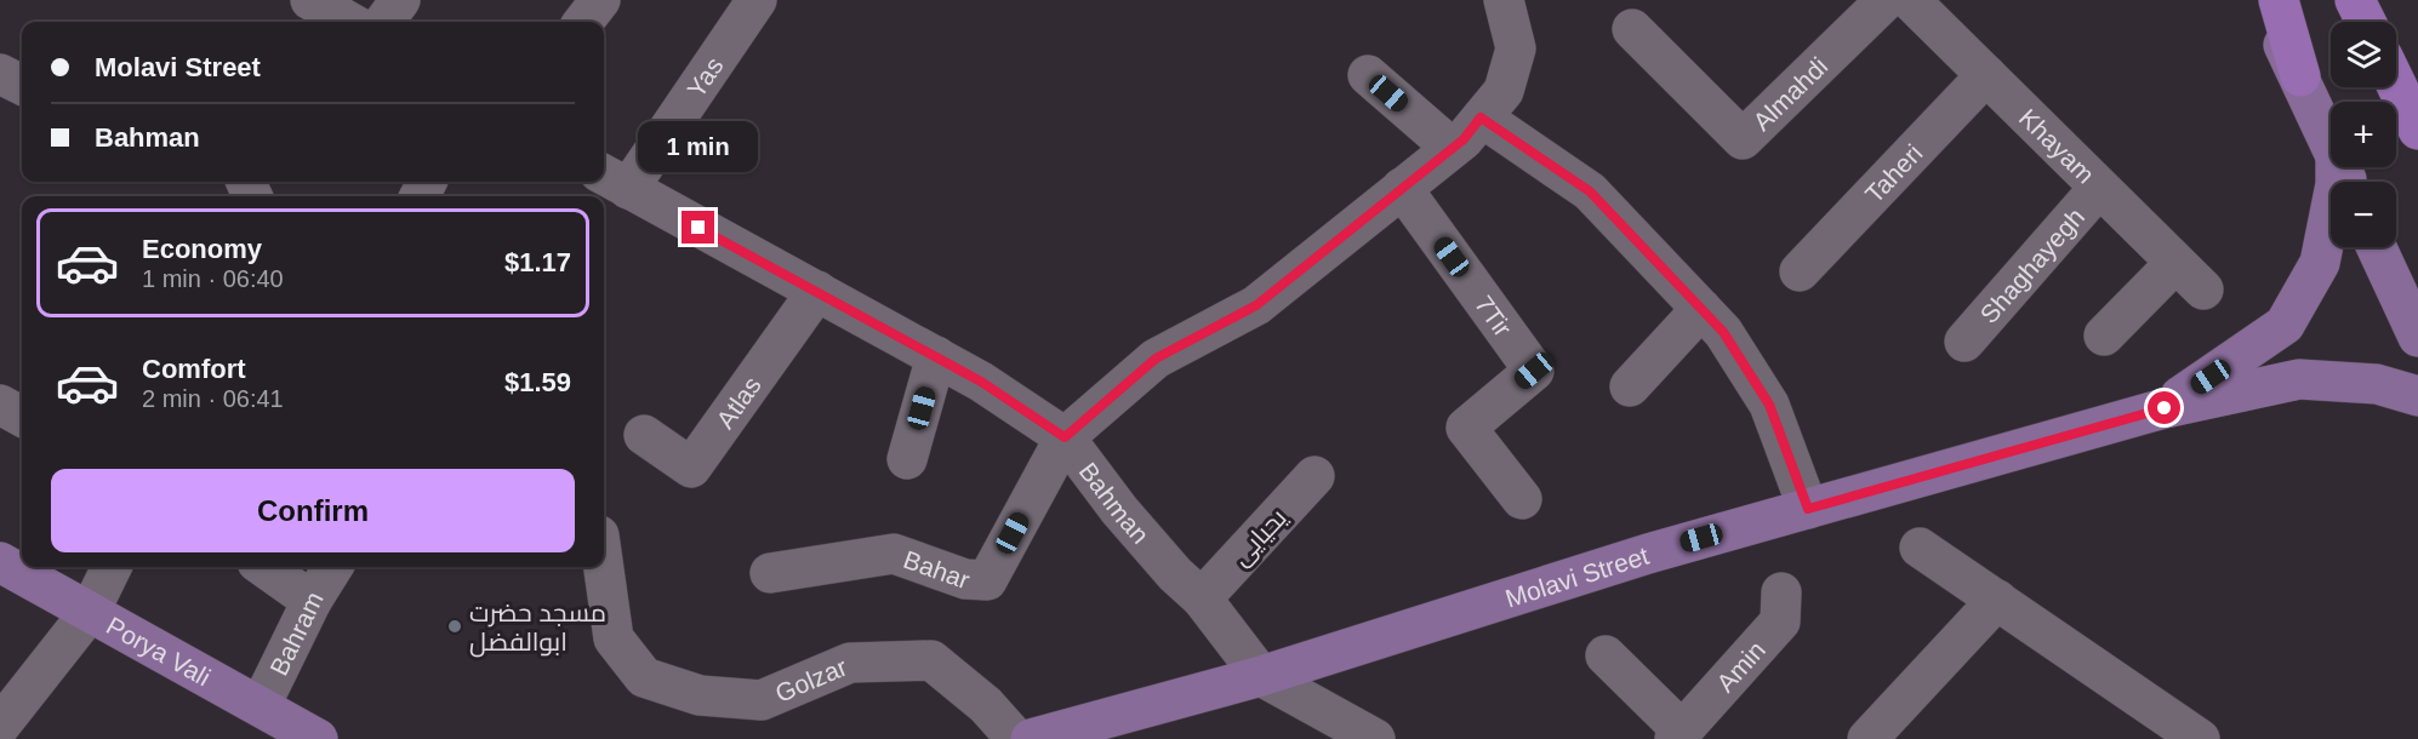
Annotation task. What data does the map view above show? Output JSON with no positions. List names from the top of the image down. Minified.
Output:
{"streets":{"main road":["Molavi Street","Porya Vali"],"street":["Yas","Almahdi","Khayam","Taheri","Shaghayegh","7Tir","Atlas","Bahman","یحیایی","Bahar","Bahram","Amin","Golzar"]},"crossings":[["Yas","Bahman"],["Khayam","Taheri"],["Khayam","Shaghayegh"],["Atlas","Bahman"],["Bahman","یحیایی"],["Bahman","Bahar"],["Bahman","Molavi Street"],["Bahram","Porya Vali"]],"places":["مسجد حضرت ابوالفضل"],"page":{"map_buttons":["+","−"],"banner":["Molavi Street","Bahman"],"bubble":"1 min","list":[{"name":"Economy","note":"1 min · 06:40","value":"$1.17"},{"name":"Comfort","note":"2 min · 06:41","value":"$1.59"}],"buttons":"Confirm"}}
